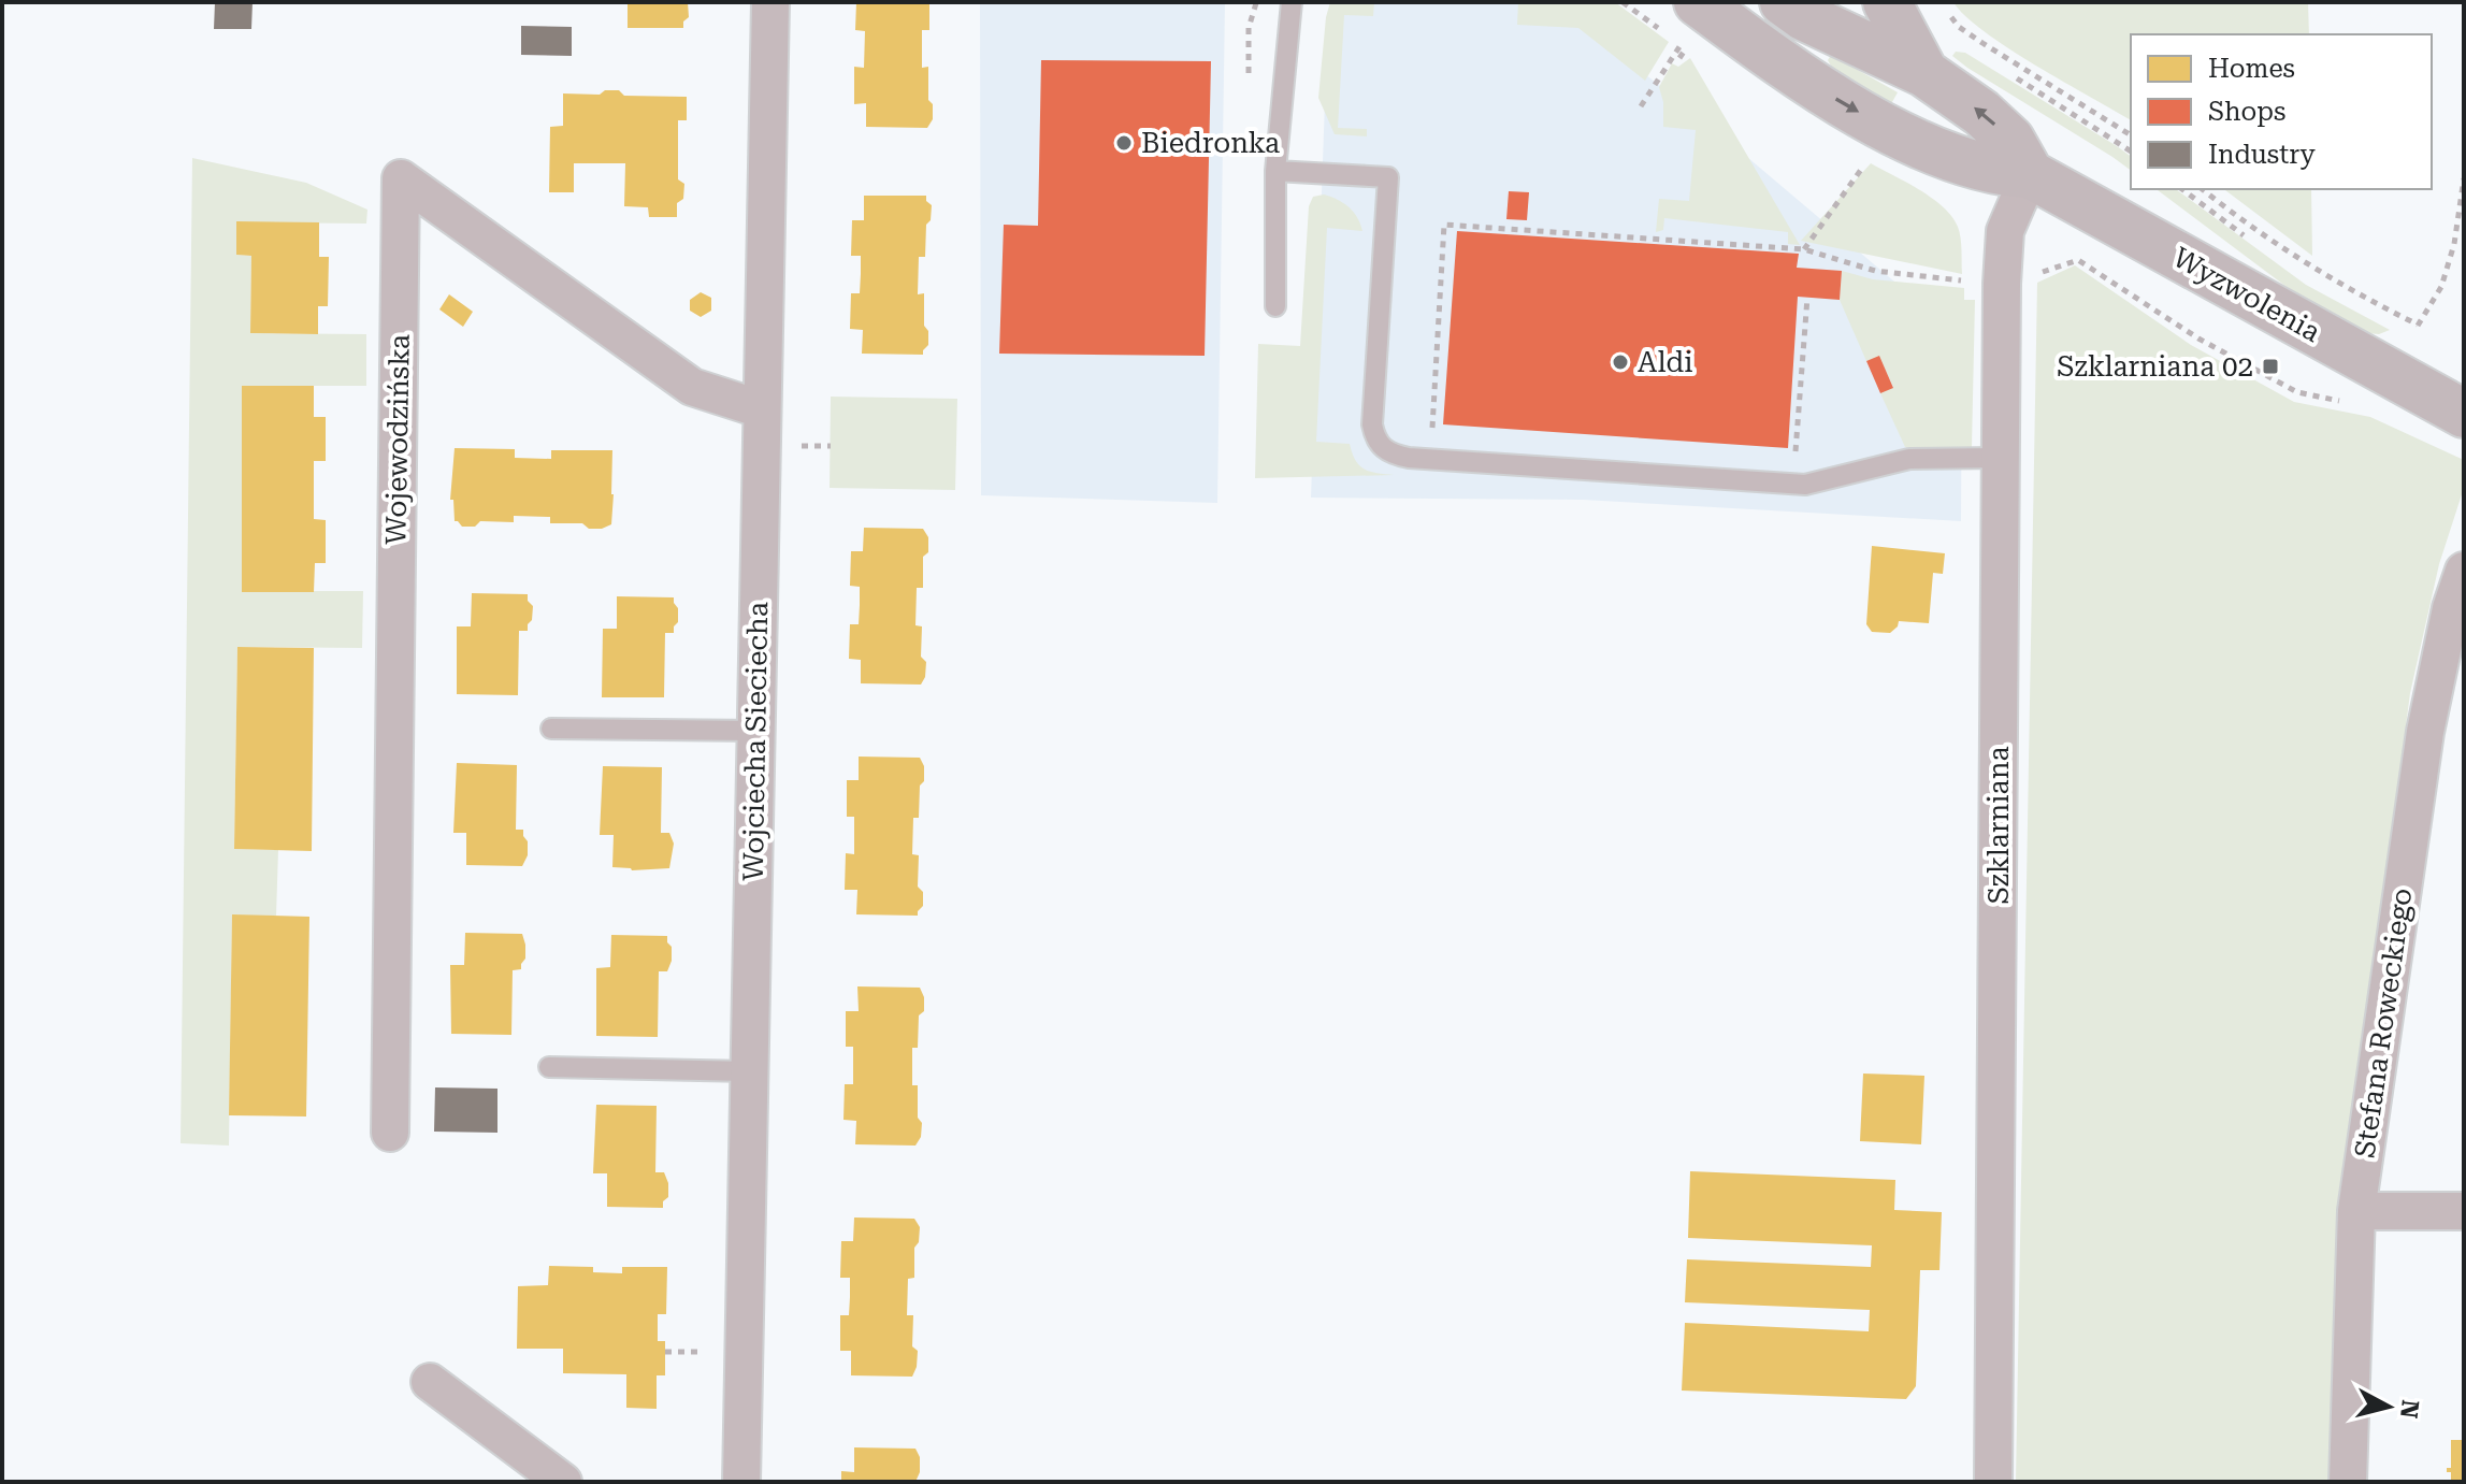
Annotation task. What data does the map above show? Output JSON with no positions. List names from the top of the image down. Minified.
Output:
{"streets":{"street":["Wyzwolenia","Wojewodzińska","Wojciecha Sieciecha","Szklarniana","Stefana Roweckiego"]},"crossings":[["Wyzwolenia","Szklarniana"],["Wojewodzińska","Wojciecha Sieciecha"]],"places":{"other":["Biedronka","Aldi"],"transit":["Szklarniana 02"]},"legend":["Homes","Shops","Industry"],"north":"right"}
